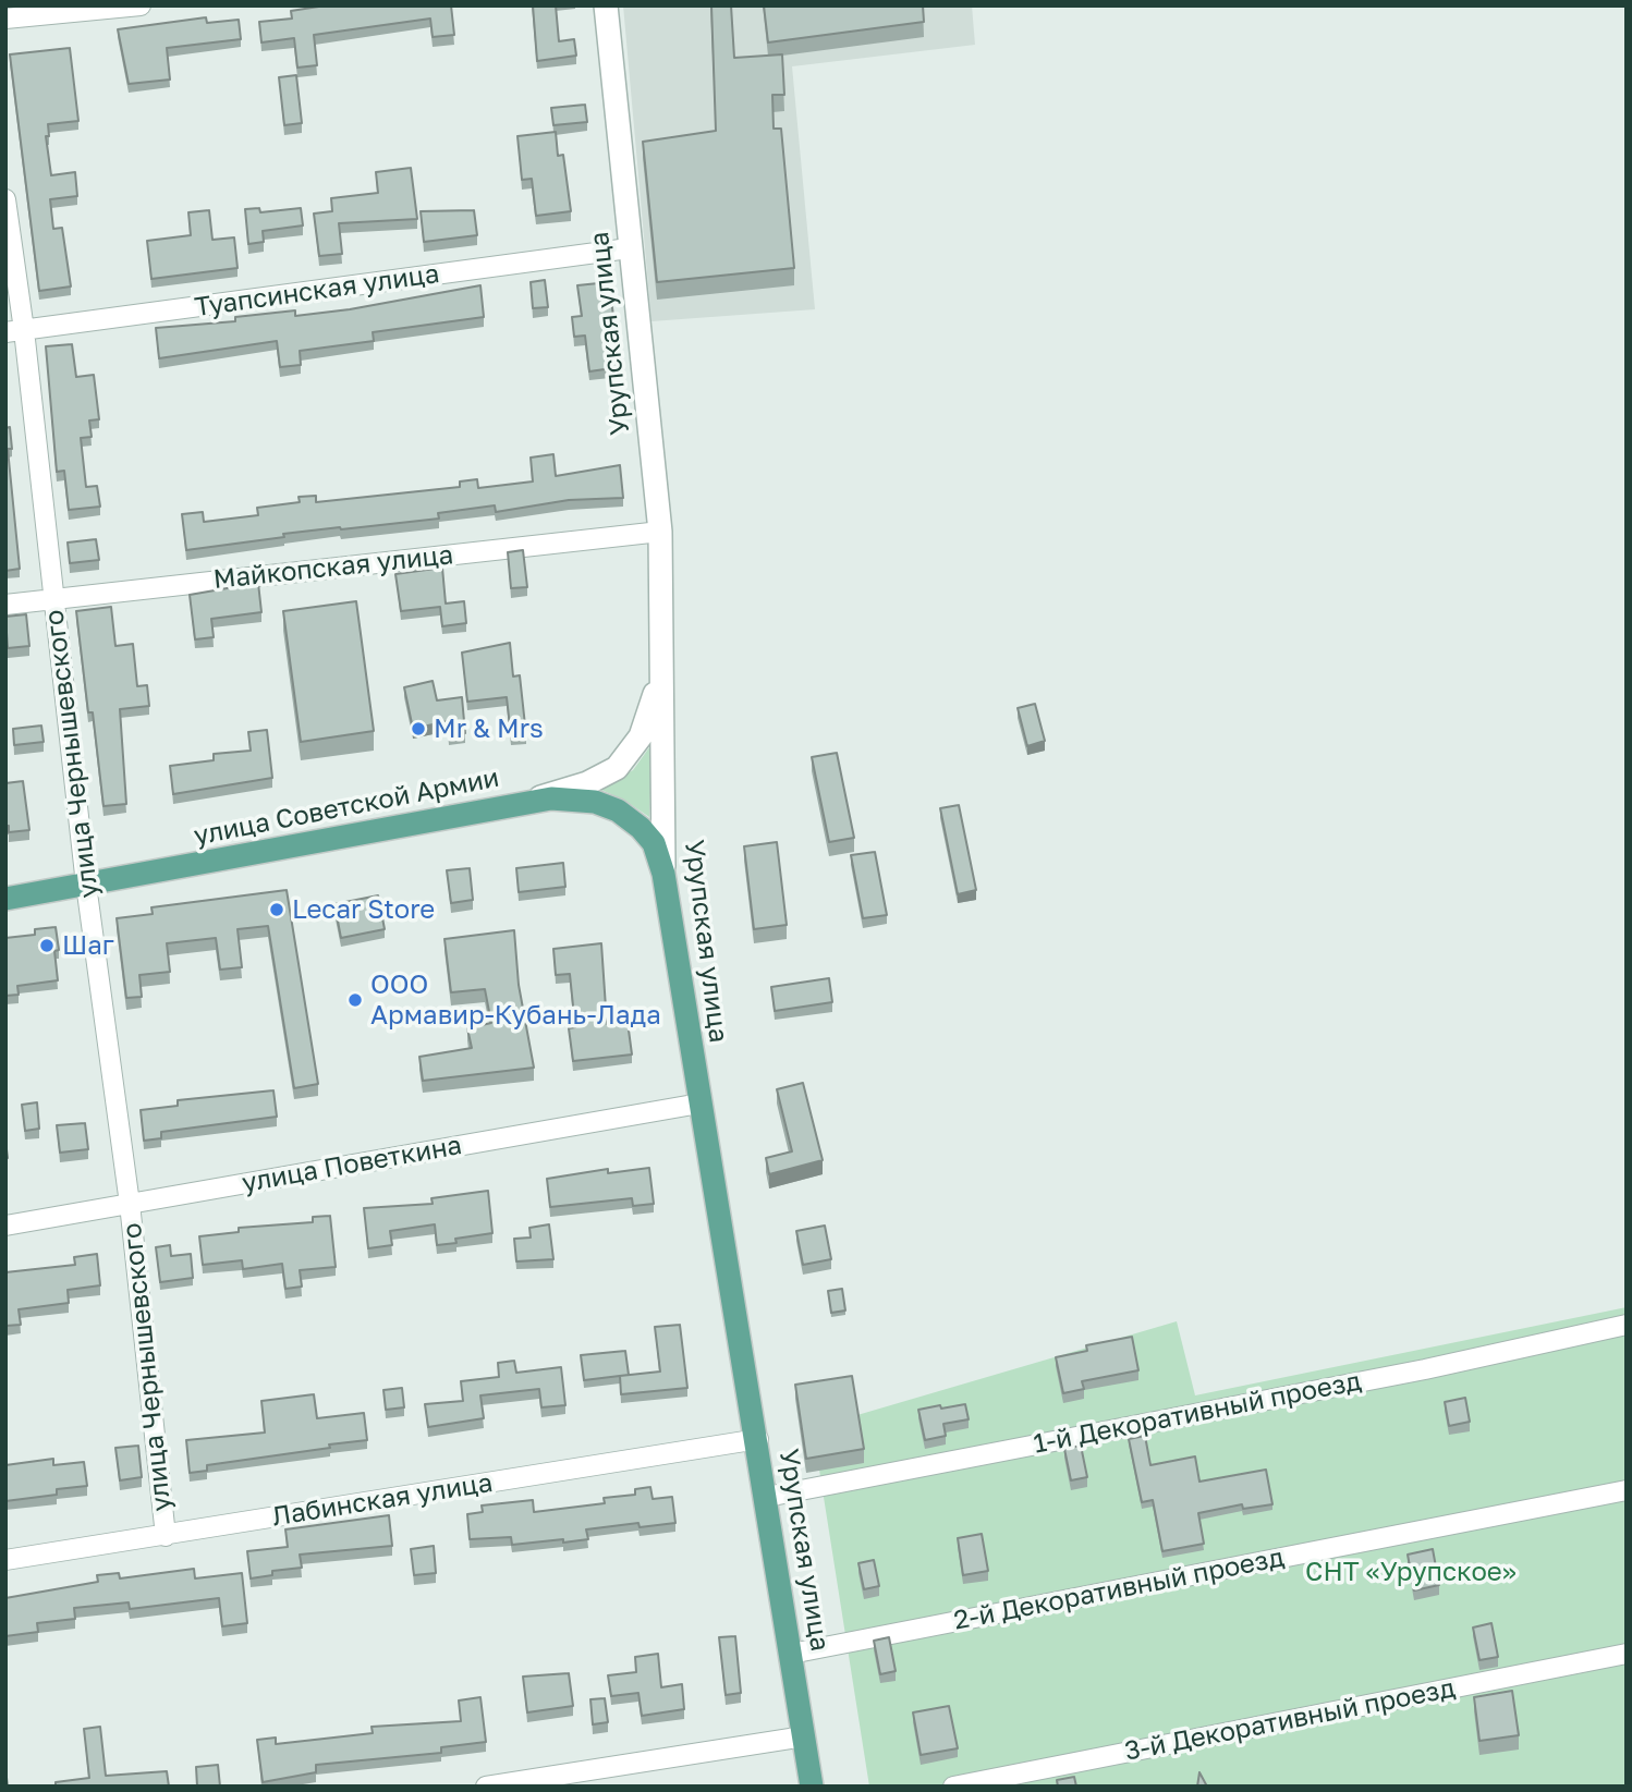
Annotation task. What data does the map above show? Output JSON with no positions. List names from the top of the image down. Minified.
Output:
{"streets":{"main road":["Урупская улица","улица Советской Армии"],"street":["Туапсинская улица","Майкопская улица","улица Чернышевского","улица Поветкина","1-й Декоративный проезд","Лабинская улица","2-й Декоративный проезд","3-й Декоративный проезд"]},"crossings":[["Туапсинская улица","Урупская улица"],["Туапсинская улица","улица Чернышевского"],["Урупская улица","Майкопская улица"],["Урупская улица","улица Советской Армии"],["Урупская улица","улица Поветкина"],["Урупская улица","1-й Декоративный проезд"],["Урупская улица","Лабинская улица"],["Урупская улица","2-й Декоративный проезд"],["Майкопская улица","улица Чернышевского"],["улица Чернышевского","улица Советской Армии"],["улица Чернышевского","улица Поветкина"],["улица Чернышевского","Лабинская улица"]],"parks":["СНТ «Урупское»"],"places":["Mr & Mrs","Lecar Store","Шаг","ООО Армавир-Кубань-Лада"]}
